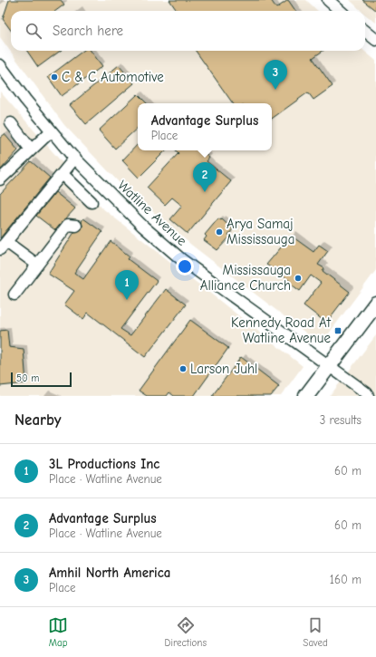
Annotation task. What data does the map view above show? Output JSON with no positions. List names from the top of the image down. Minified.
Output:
{"streets":{"street":["Watline Avenue"]},"places":{"other":["C & C Automotive","Arya Samaj Mississauga","Mississauga Alliance Church","Larson Juhl"],"transit":["Kennedy Road At Watline Avenue"]},"scale_bar":"50 m","page":{"search":"Search here","pins":["3","2","1"],"popup":["Advantage Surplus","Place"],"scale":"50 m","heading":["Nearby","3 results"],"list":[{"mark":"1","name":"3L Productions Inc","note":"Place · Watline Avenue","value":"60 m"},{"mark":"2","name":"Advantage Surplus","note":"Place · Watline Avenue","value":"60 m"},{"mark":"3","name":"Amhil North America","note":"Place","value":"160 m"}],"nav":["Map","Directions","Saved"]}}
